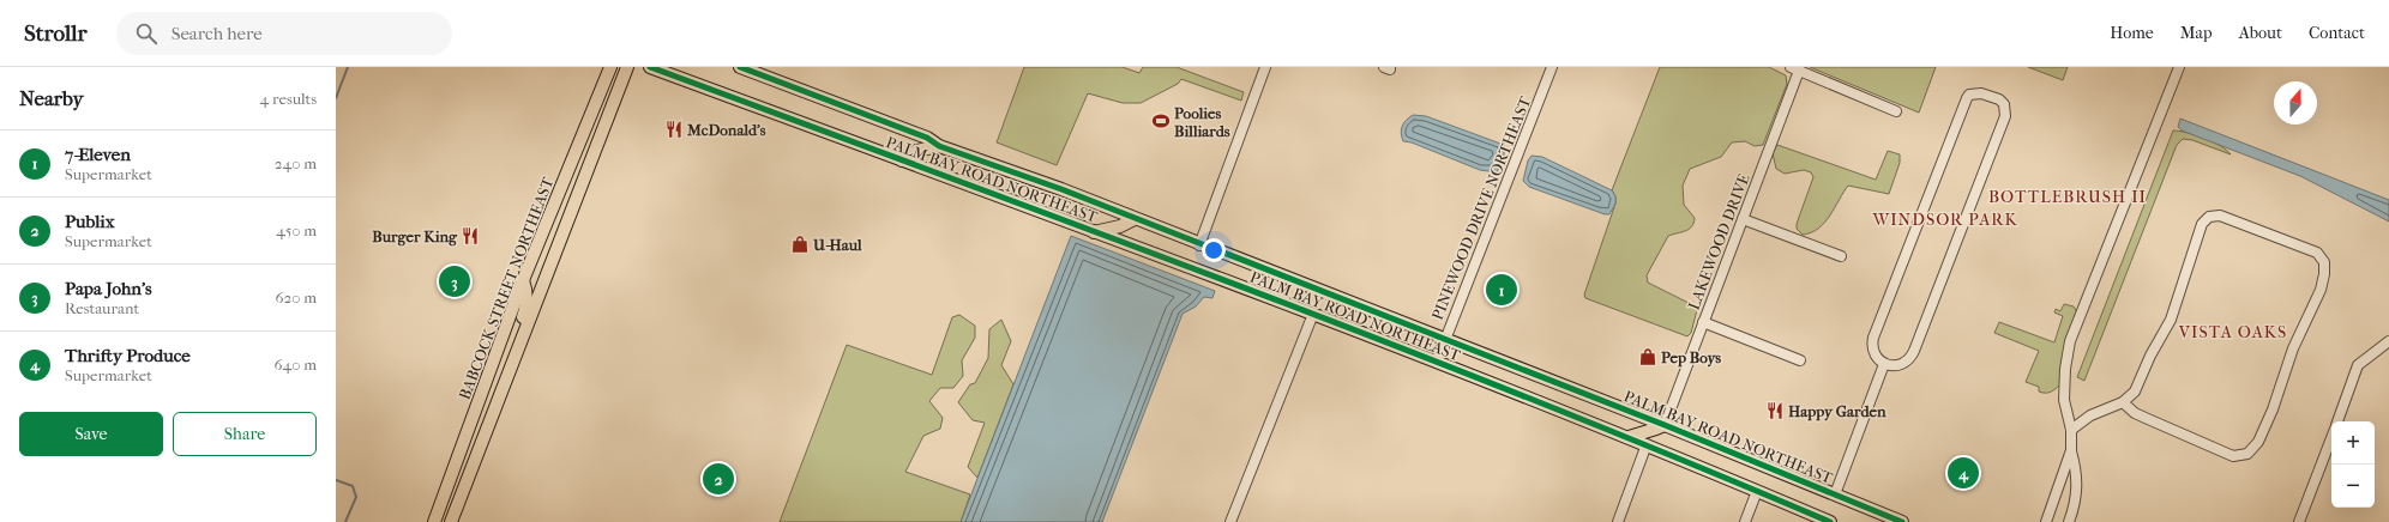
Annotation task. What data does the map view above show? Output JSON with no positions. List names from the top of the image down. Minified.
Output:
{"streets":{"main road":["PALM BAY ROAD NORTHEAST","BABCOCK STREET NORTHEAST"],"street":["PINEWOOD DRIVE NORTHEAST","LAKEWOOD DRIVE"]},"crossings":[["PALM BAY ROAD NORTHEAST","PINEWOOD DRIVE NORTHEAST"],["PALM BAY ROAD NORTHEAST","LAKEWOOD DRIVE"]],"districts":["BOTTLEBRUSH II","WINDSOR PARK","VISTA OAKS"],"places":{"sports":["Poolies Billiards"],"restaurant":["McDonald's","Burger King","Happy Garden"],"shop":["U-Haul","Pep Boys"]},"north":"top","page":{"header":"Strollr","search":"Search here","nav":["Home","Map","About","Contact"],"heading":["Nearby","4 results"],"list":[{"mark":"1","name":"7-Eleven","note":"Supermarket","value":"240 m"},{"mark":"2","name":"Publix","note":"Supermarket","value":"450 m"},{"mark":"3","name":"Papa John's","note":"Restaurant","value":"620 m"},{"mark":"4","name":"Thrifty Produce","note":"Supermarket","value":"640 m"}],"pins":["3","1","4","2"],"buttons":["Save","Share"],"map_buttons":["+","−"]}}
